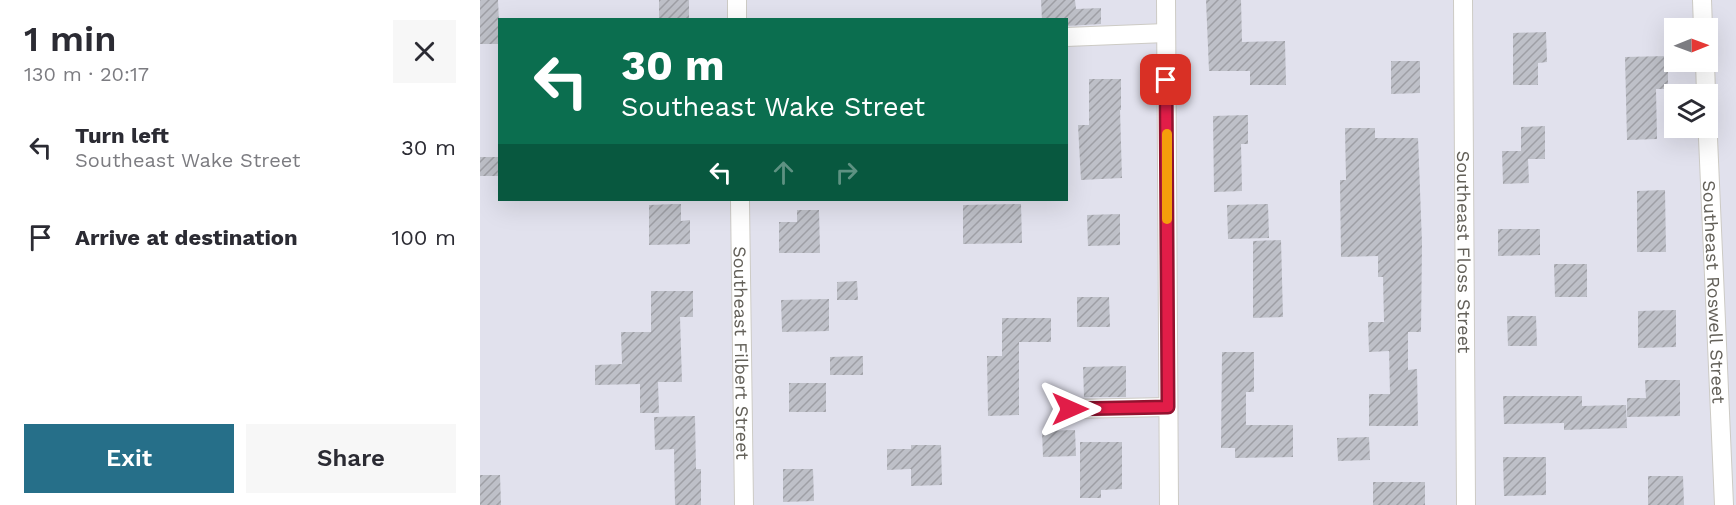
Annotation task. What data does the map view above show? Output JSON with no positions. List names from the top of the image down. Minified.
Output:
{"streets":{"street":["Southeast Floss Street","Southeast Roswell Street","Southeast Filbert Street"]},"north":"right","page":{"heading":["1 min","130 m · 20:17"],"turn":["30 m","Southeast Wake Street"],"list":[{"name":"Turn left","note":"Southeast Wake Street","value":"30 m"},{"name":"Arrive at destination","value":"100 m"}],"buttons":["Exit","Share"]}}
